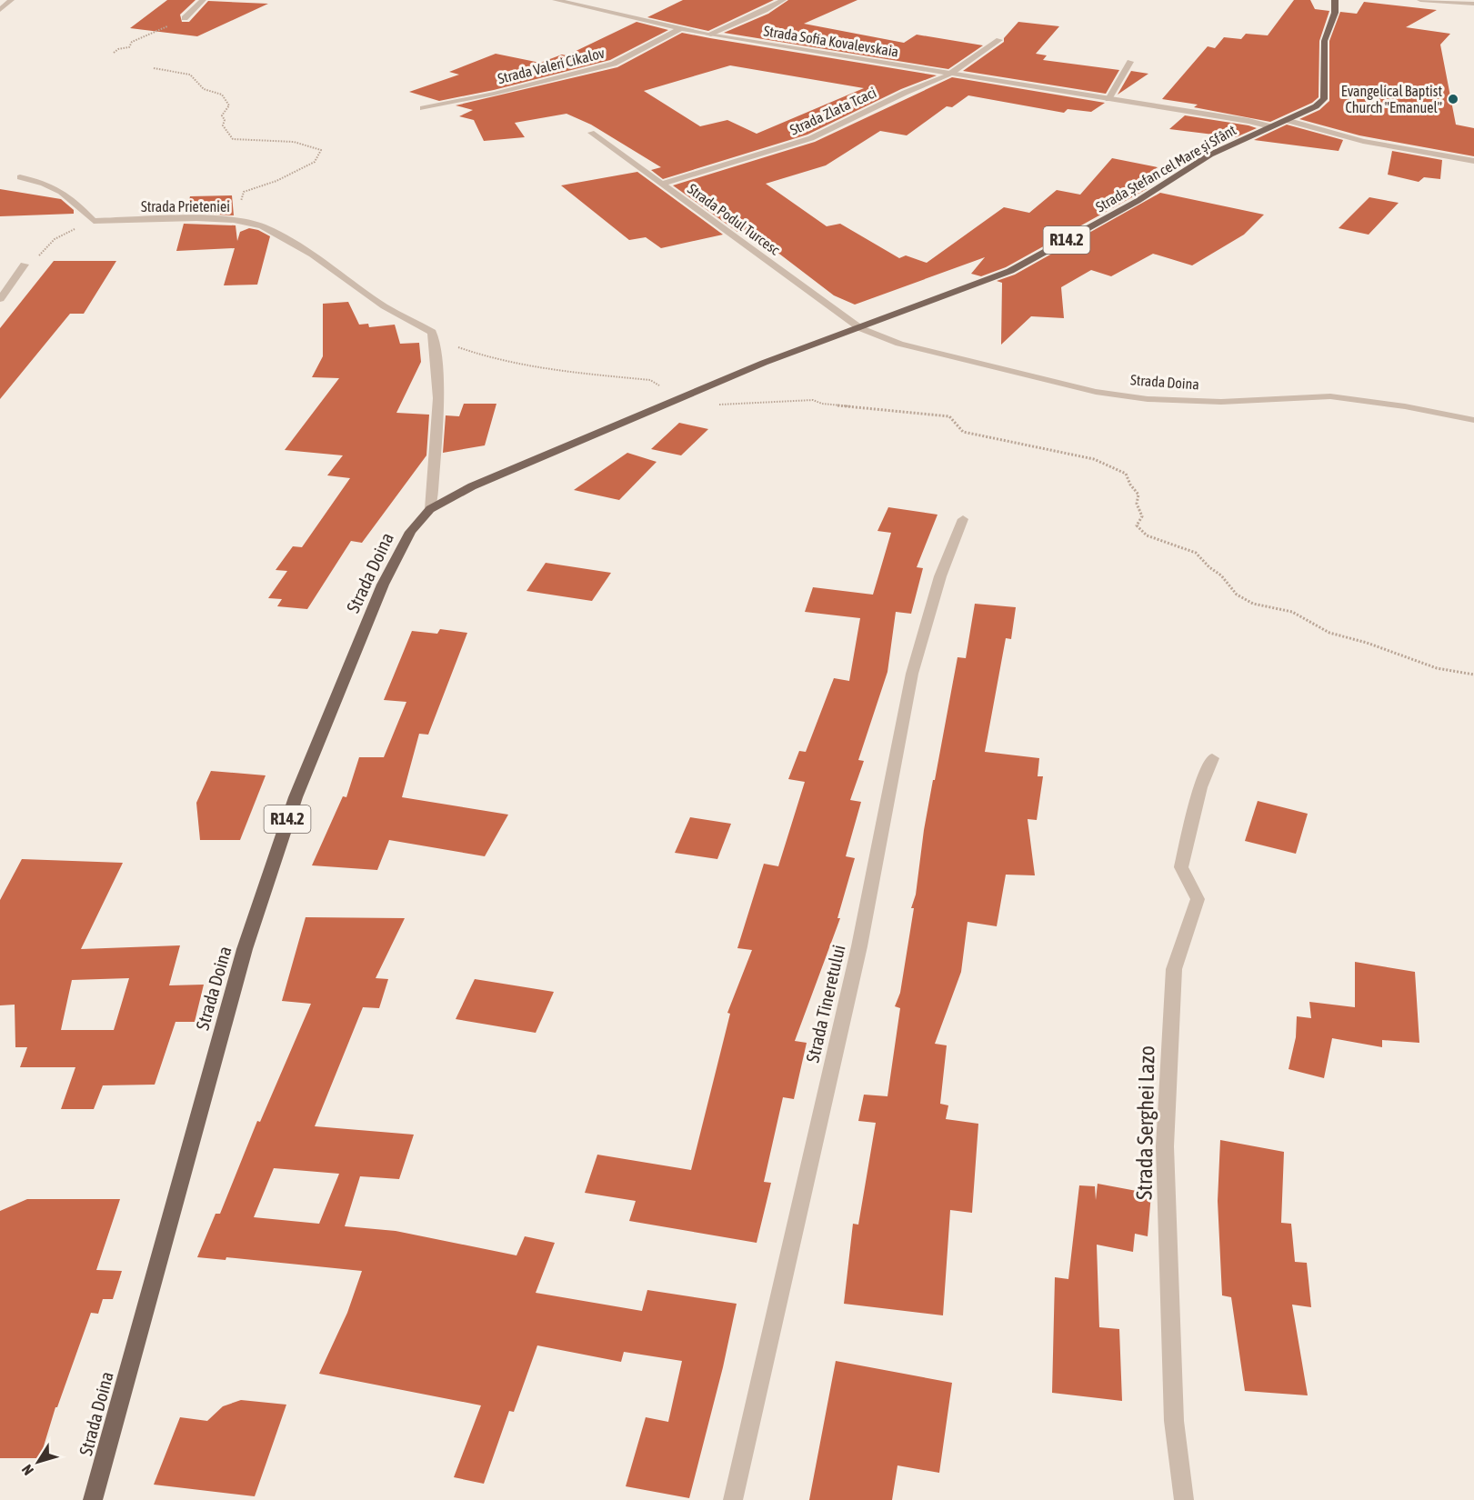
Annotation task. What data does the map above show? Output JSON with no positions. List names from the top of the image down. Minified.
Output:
{"streets":{"main road":["Strada Ștefan cel Mare și Sfânt","R14.2","Strada Doina"],"street":["Strada Sofia Kovalevskaia","Strada Valeri Cikalov","Strada Zlata Tcaci","Strada Prieteniei","Strada Podul Turcesc","Strada Tineretului","Strada Serghei Lazo"]},"crossings":[["Strada Sofia Kovalevskaia","Strada Valeri Cikalov"],["Strada Sofia Kovalevskaia","Strada Zlata Tcaci"],["Strada Sofia Kovalevskaia","Strada Ștefan cel Mare și Sfânt"],["Strada Zlata Tcaci","Strada Podul Turcesc"],["Strada Ștefan cel Mare și Sfânt","Strada Podul Turcesc"],["Strada Ștefan cel Mare și Sfânt","Strada Doina"],["Strada Podul Turcesc","Strada Doina"]],"places":["Evangelical Baptist Church \"Emanuel\""],"north":"bottom left"}
